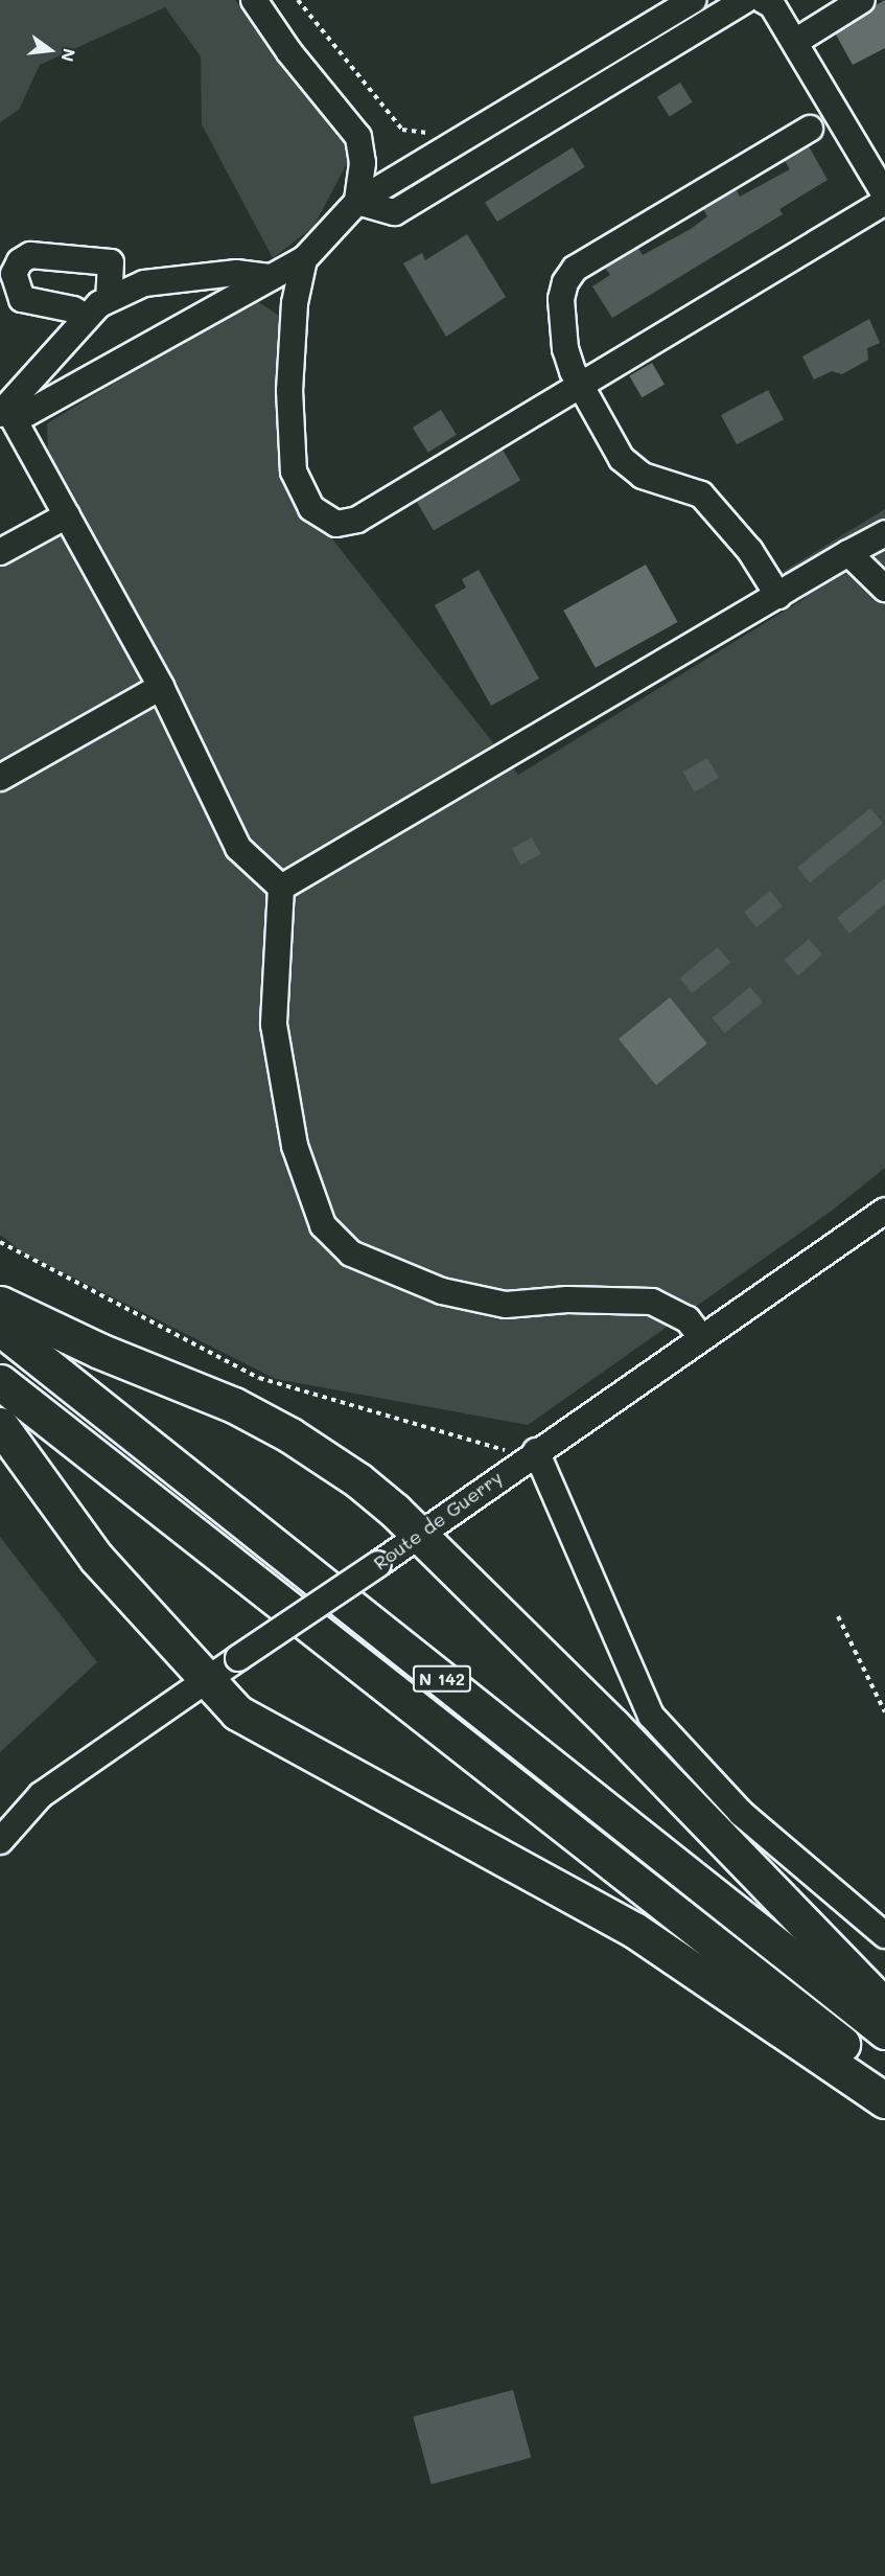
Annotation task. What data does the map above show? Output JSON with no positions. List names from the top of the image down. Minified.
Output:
{"streets":{"highway":["N 142"],"street":["Route de Guerry"]},"north":"right"}
